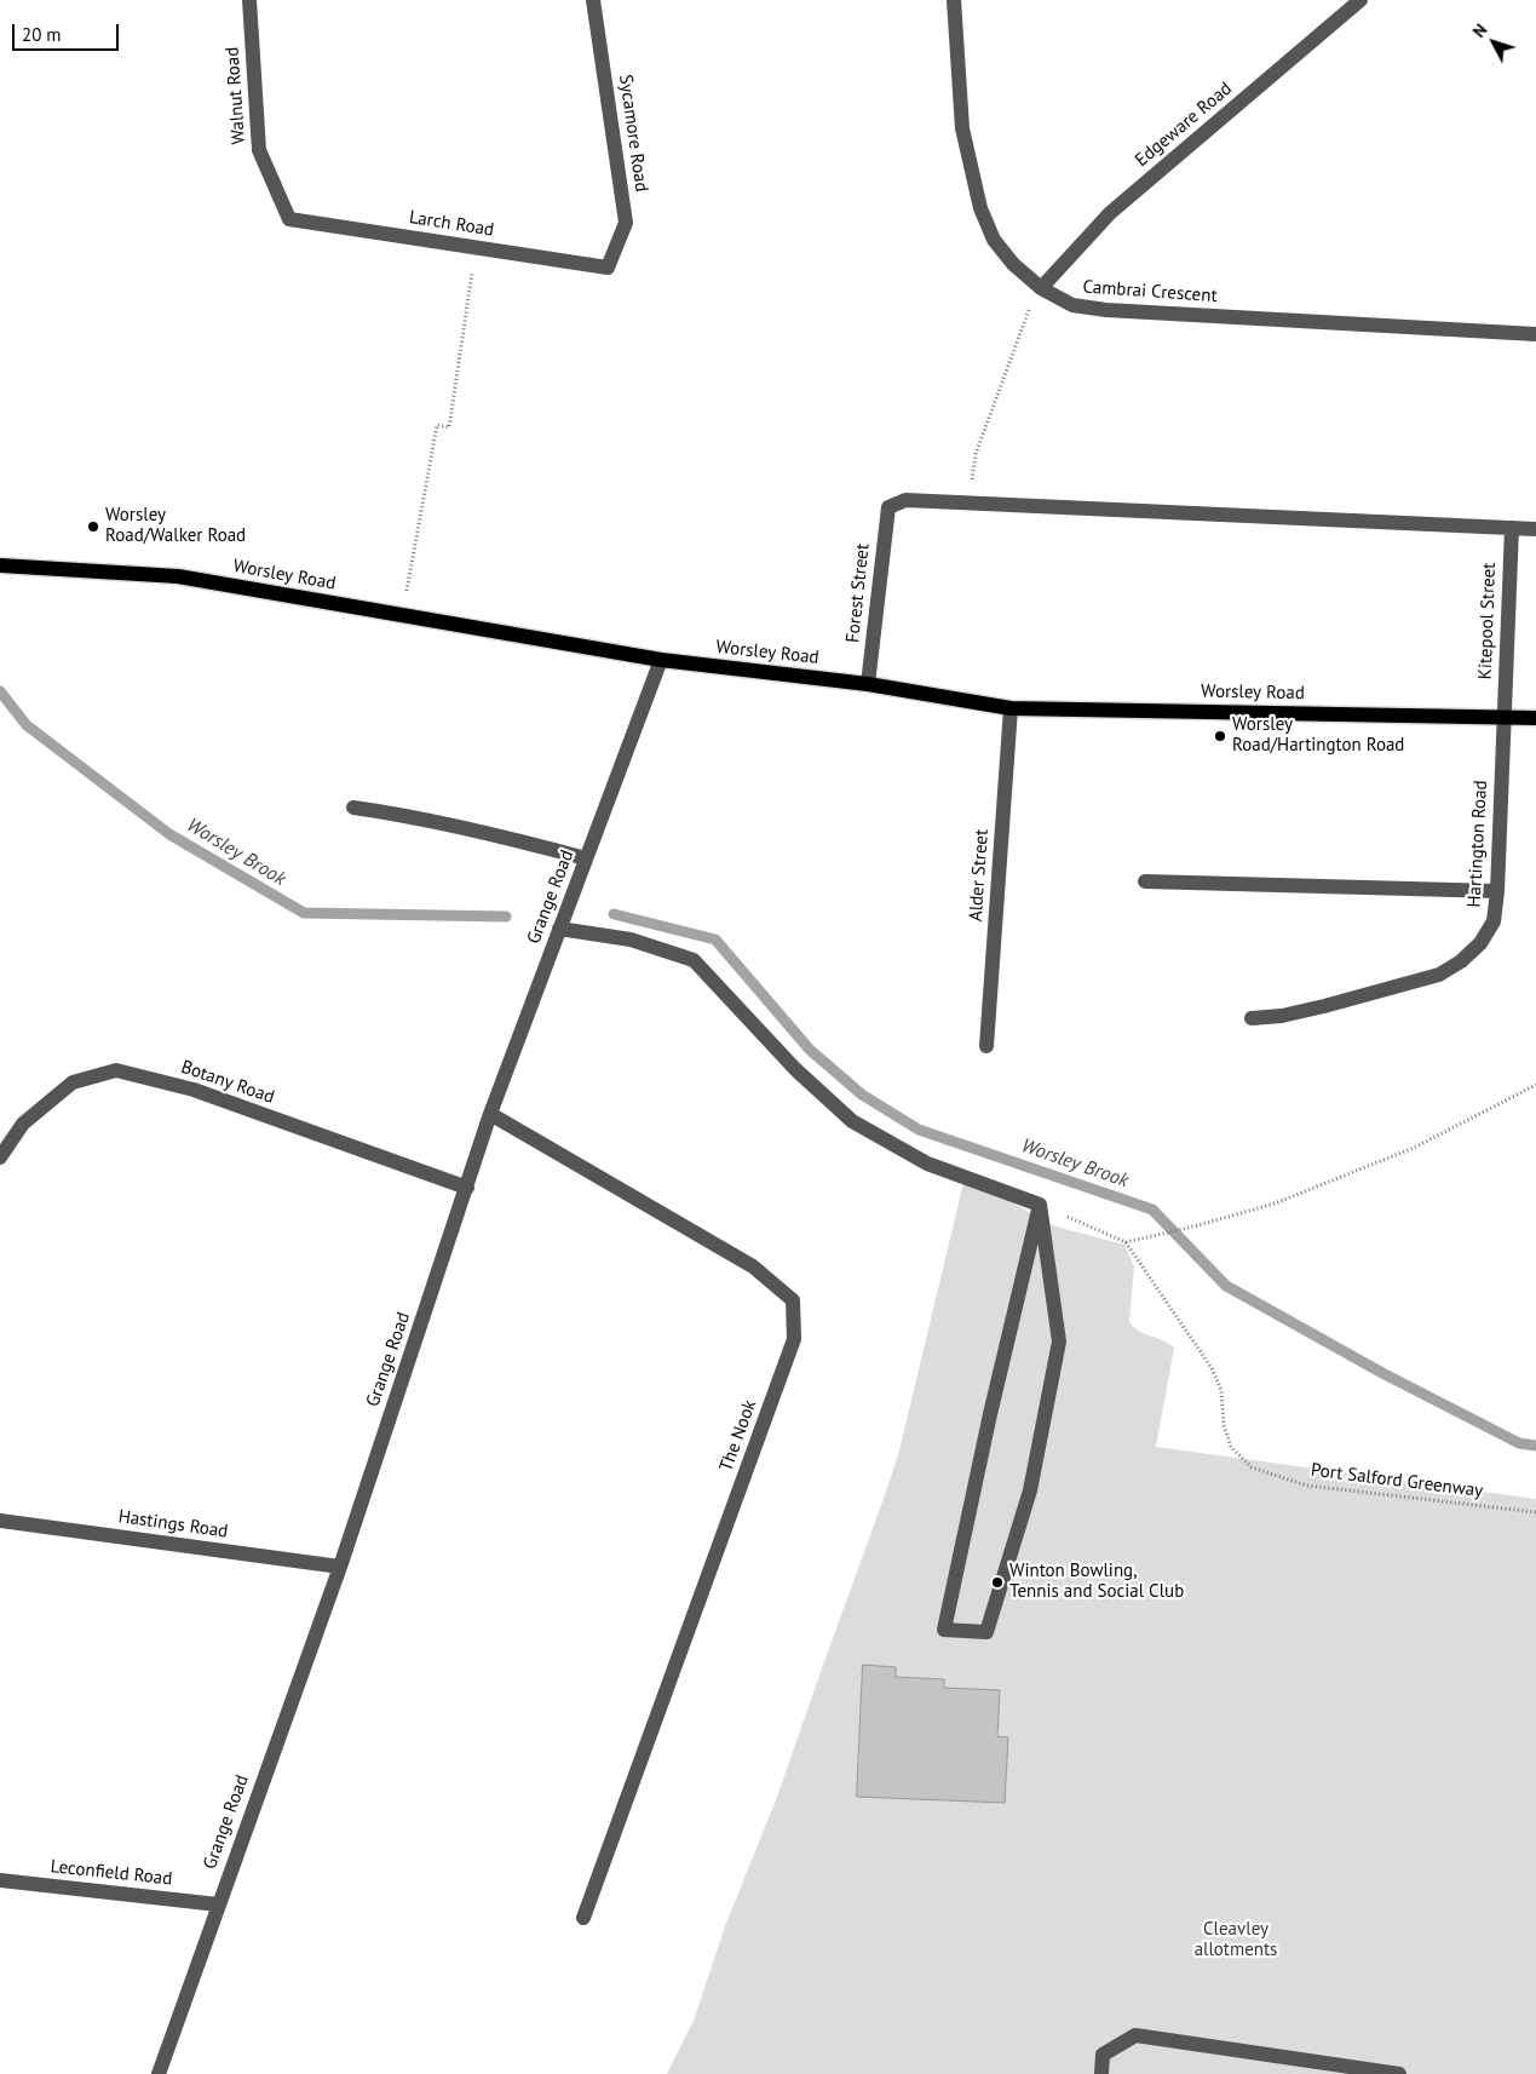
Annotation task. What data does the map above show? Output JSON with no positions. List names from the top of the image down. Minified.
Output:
{"streets":{"main road":["Worsley Road"],"street":["Walnut Road","Edgeware Road","Sycamore Road","Larch Road","Cambrai Crescent","Forest Street","Kitepool Street","Hartington Road","Alder Street","Grange Road","Botany Road","The Nook","Hastings Road","Leconfield Road"],"path":["Port Salford Greenway"]},"crossings":[["Walnut Road","Larch Road"],["Edgeware Road","Cambrai Crescent"],["Sycamore Road","Larch Road"],["Worsley Road","Forest Street"],["Worsley Road","Kitepool Street"],["Worsley Road","Hartington Road"],["Worsley Road","Alder Street"],["Worsley Road","Grange Road"],["Kitepool Street","Hartington Road"],["Grange Road","Botany Road"],["Grange Road","The Nook"],["Grange Road","Hastings Road"],["Grange Road","Leconfield Road"]],"water":["Worsley Brook"],"parks":["Cleavley allotments"],"places":["Worsley Road/Walker Road","Worsley Road/Hartington Road","Winton Bowling, Tennis and Social Club"],"scale_bar":"20 m","north":"top left"}
